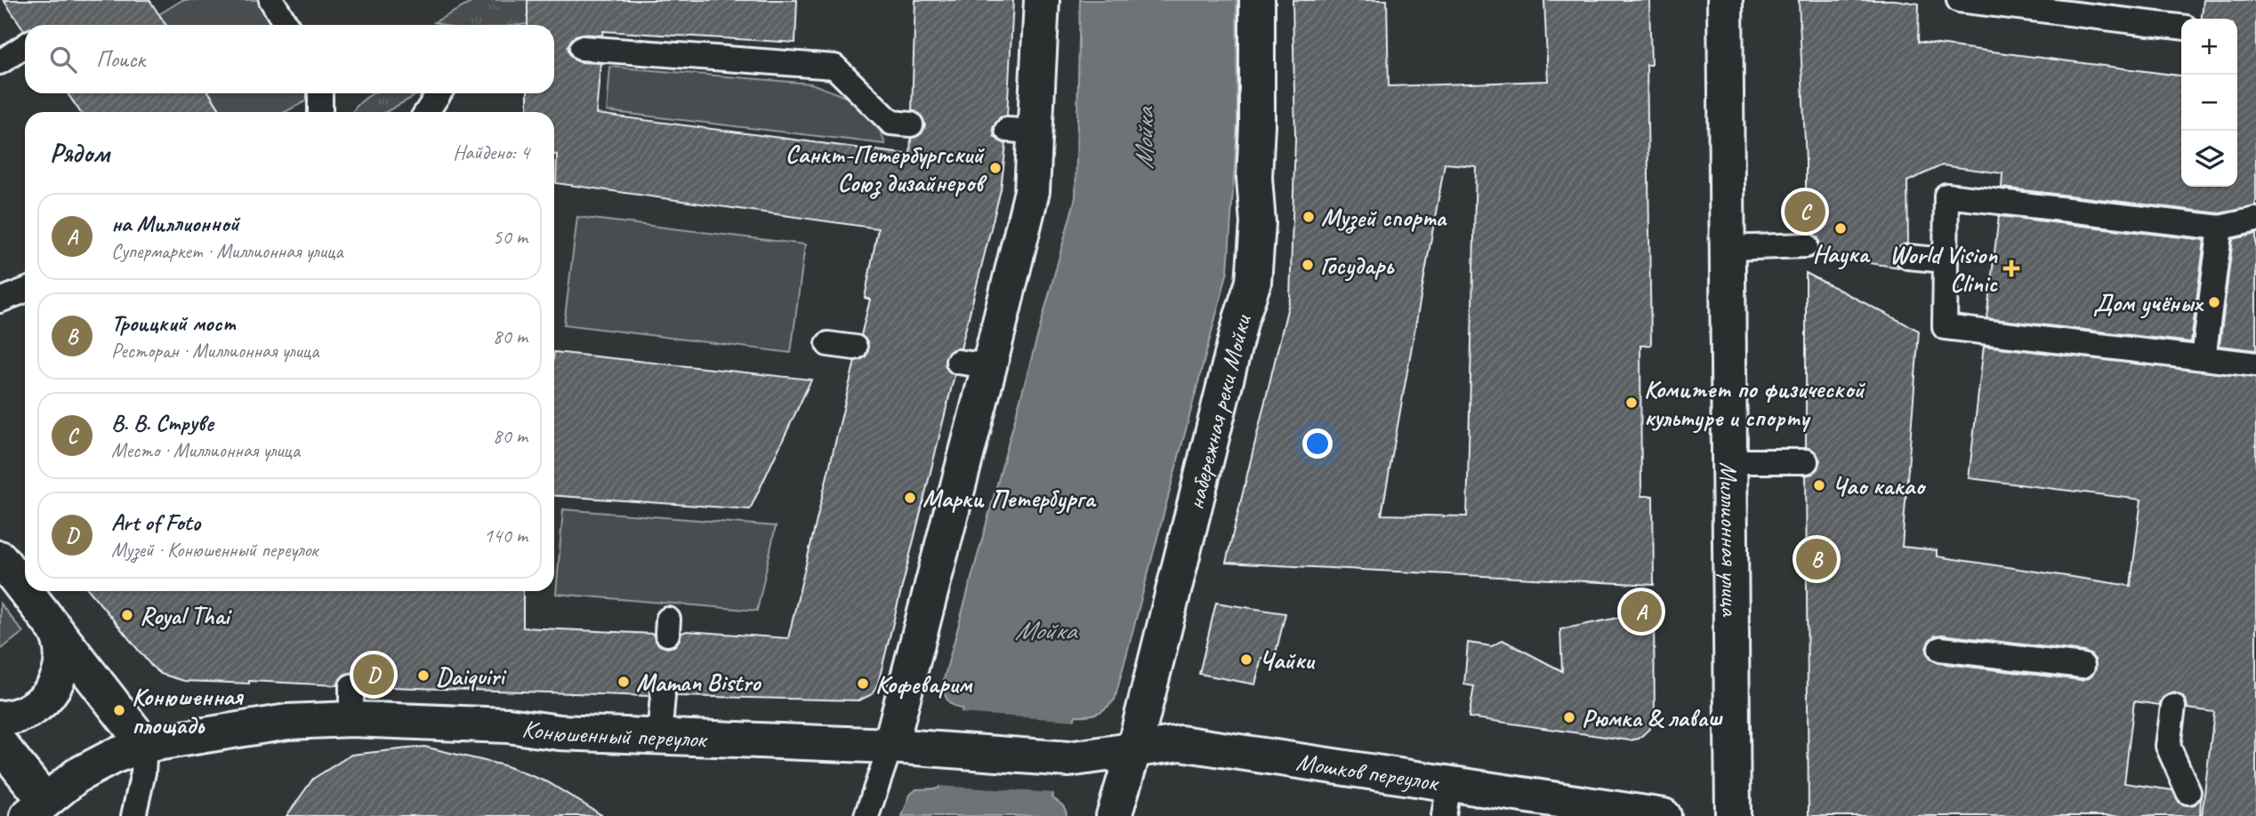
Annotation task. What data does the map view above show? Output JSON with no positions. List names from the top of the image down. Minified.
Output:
{"streets":{"street":["набережная реки Мойки","Миллионная улица","Конюшенный переулок","Мошков переулок"]},"crossings":[["набережная реки Мойки","Мошков переулок"],["Конюшенный переулок","Мошков переулок"]],"water":["Мойка"],"places":{"other":["Санкт-Петербургский Союз дизайнеров","Музей спорта","Наука","Государь","Дом учёных","Комитет по физической культуре и спорту","Чао какао","Марки Петербурга","Royal Thai","Чайки","Daiquiri","Maman Bistro","Кофеварим","Конюшенная площадь","Рюмка & лаваш"],"health":["World Vision Clinic"]},"page":{"map_buttons":["+","−"],"search":"Поиск","heading":["Рядом","Найдено: 4"],"pins":["C","B","A","D"],"list":[{"mark":"A","name":"на Миллионной","note":"Супермаркет · Миллионная улица","value":"50 m"},{"mark":"B","name":"Троицкий мост","note":"Ресторан · Миллионная улица","value":"80 m"},{"mark":"C","name":"В. В. Струве","note":"Место · Миллионная улица","value":"80 m"},{"mark":"D","name":"Art of Foto","note":"Музей · Конюшенный переулок","value":"140 m"}]}}
